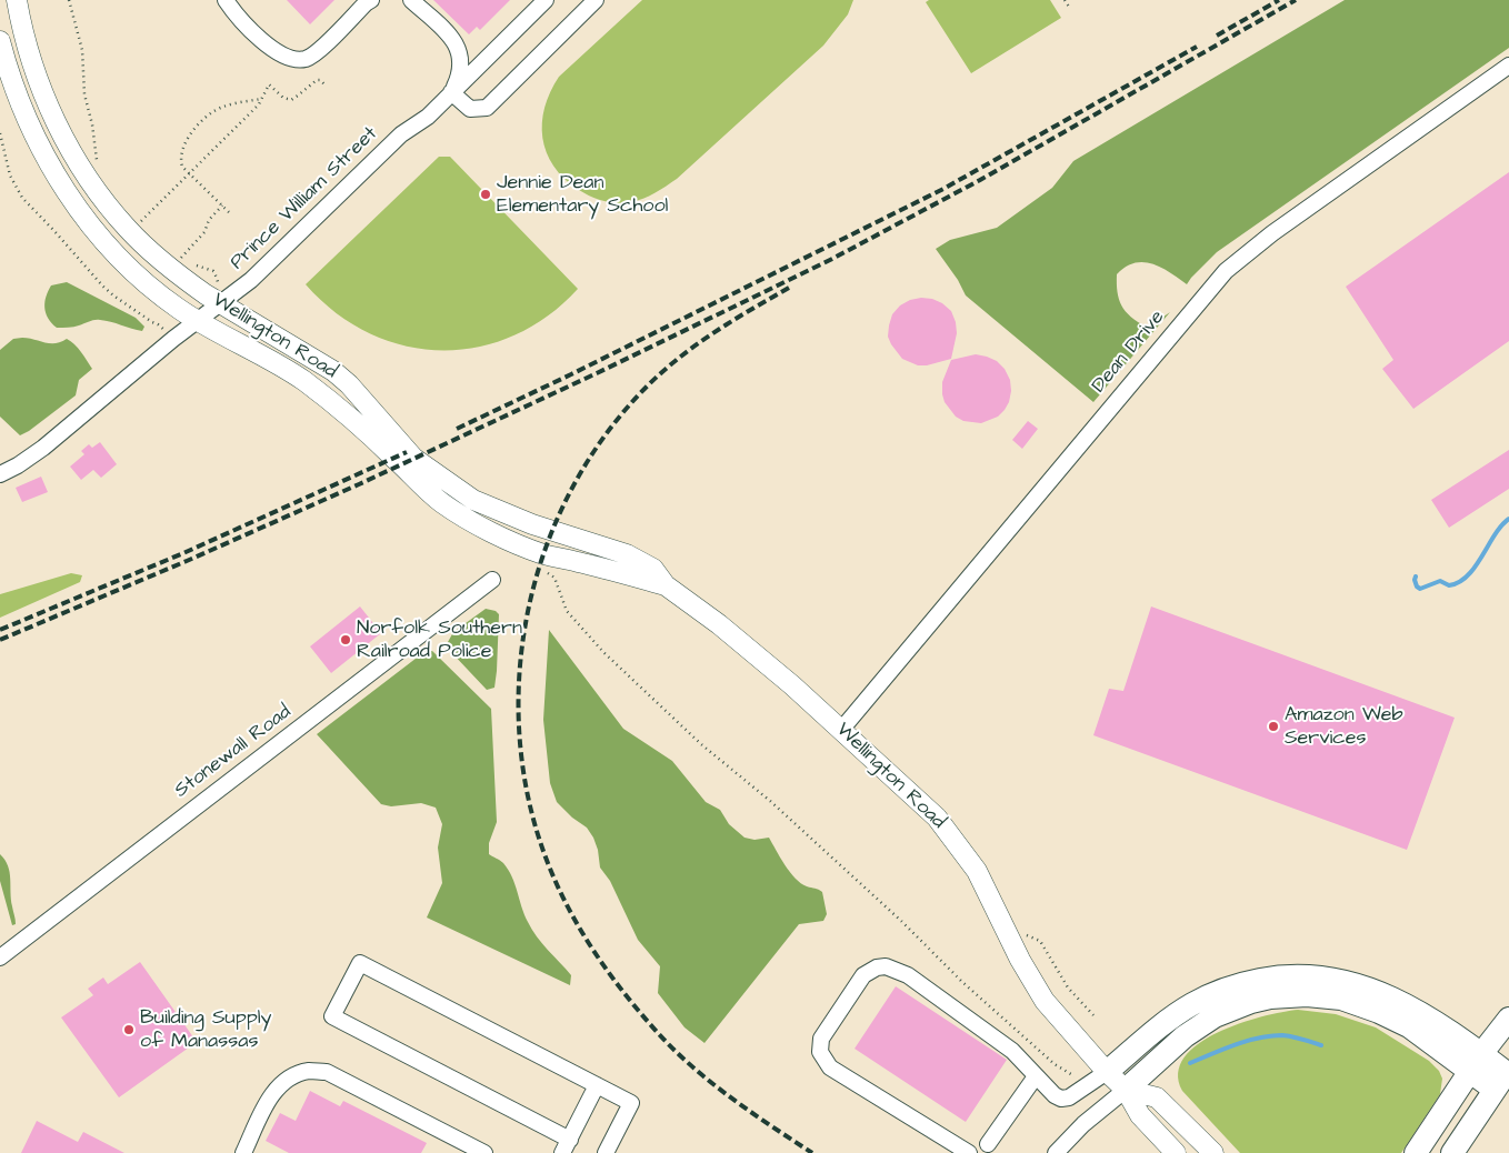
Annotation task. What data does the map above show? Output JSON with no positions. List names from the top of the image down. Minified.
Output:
{"streets":{"main road":["Wellington Road"],"street":["Prince William Street","Dean Drive","Stonewall Road"]},"crossings":[["Prince William Street","Wellington Road"],["Wellington Road","Dean Drive"]],"places":["Jennie Dean Elementary School","Norfolk Southern Railroad Police","Amazon Web Services","Building Supply of Manassas"]}
